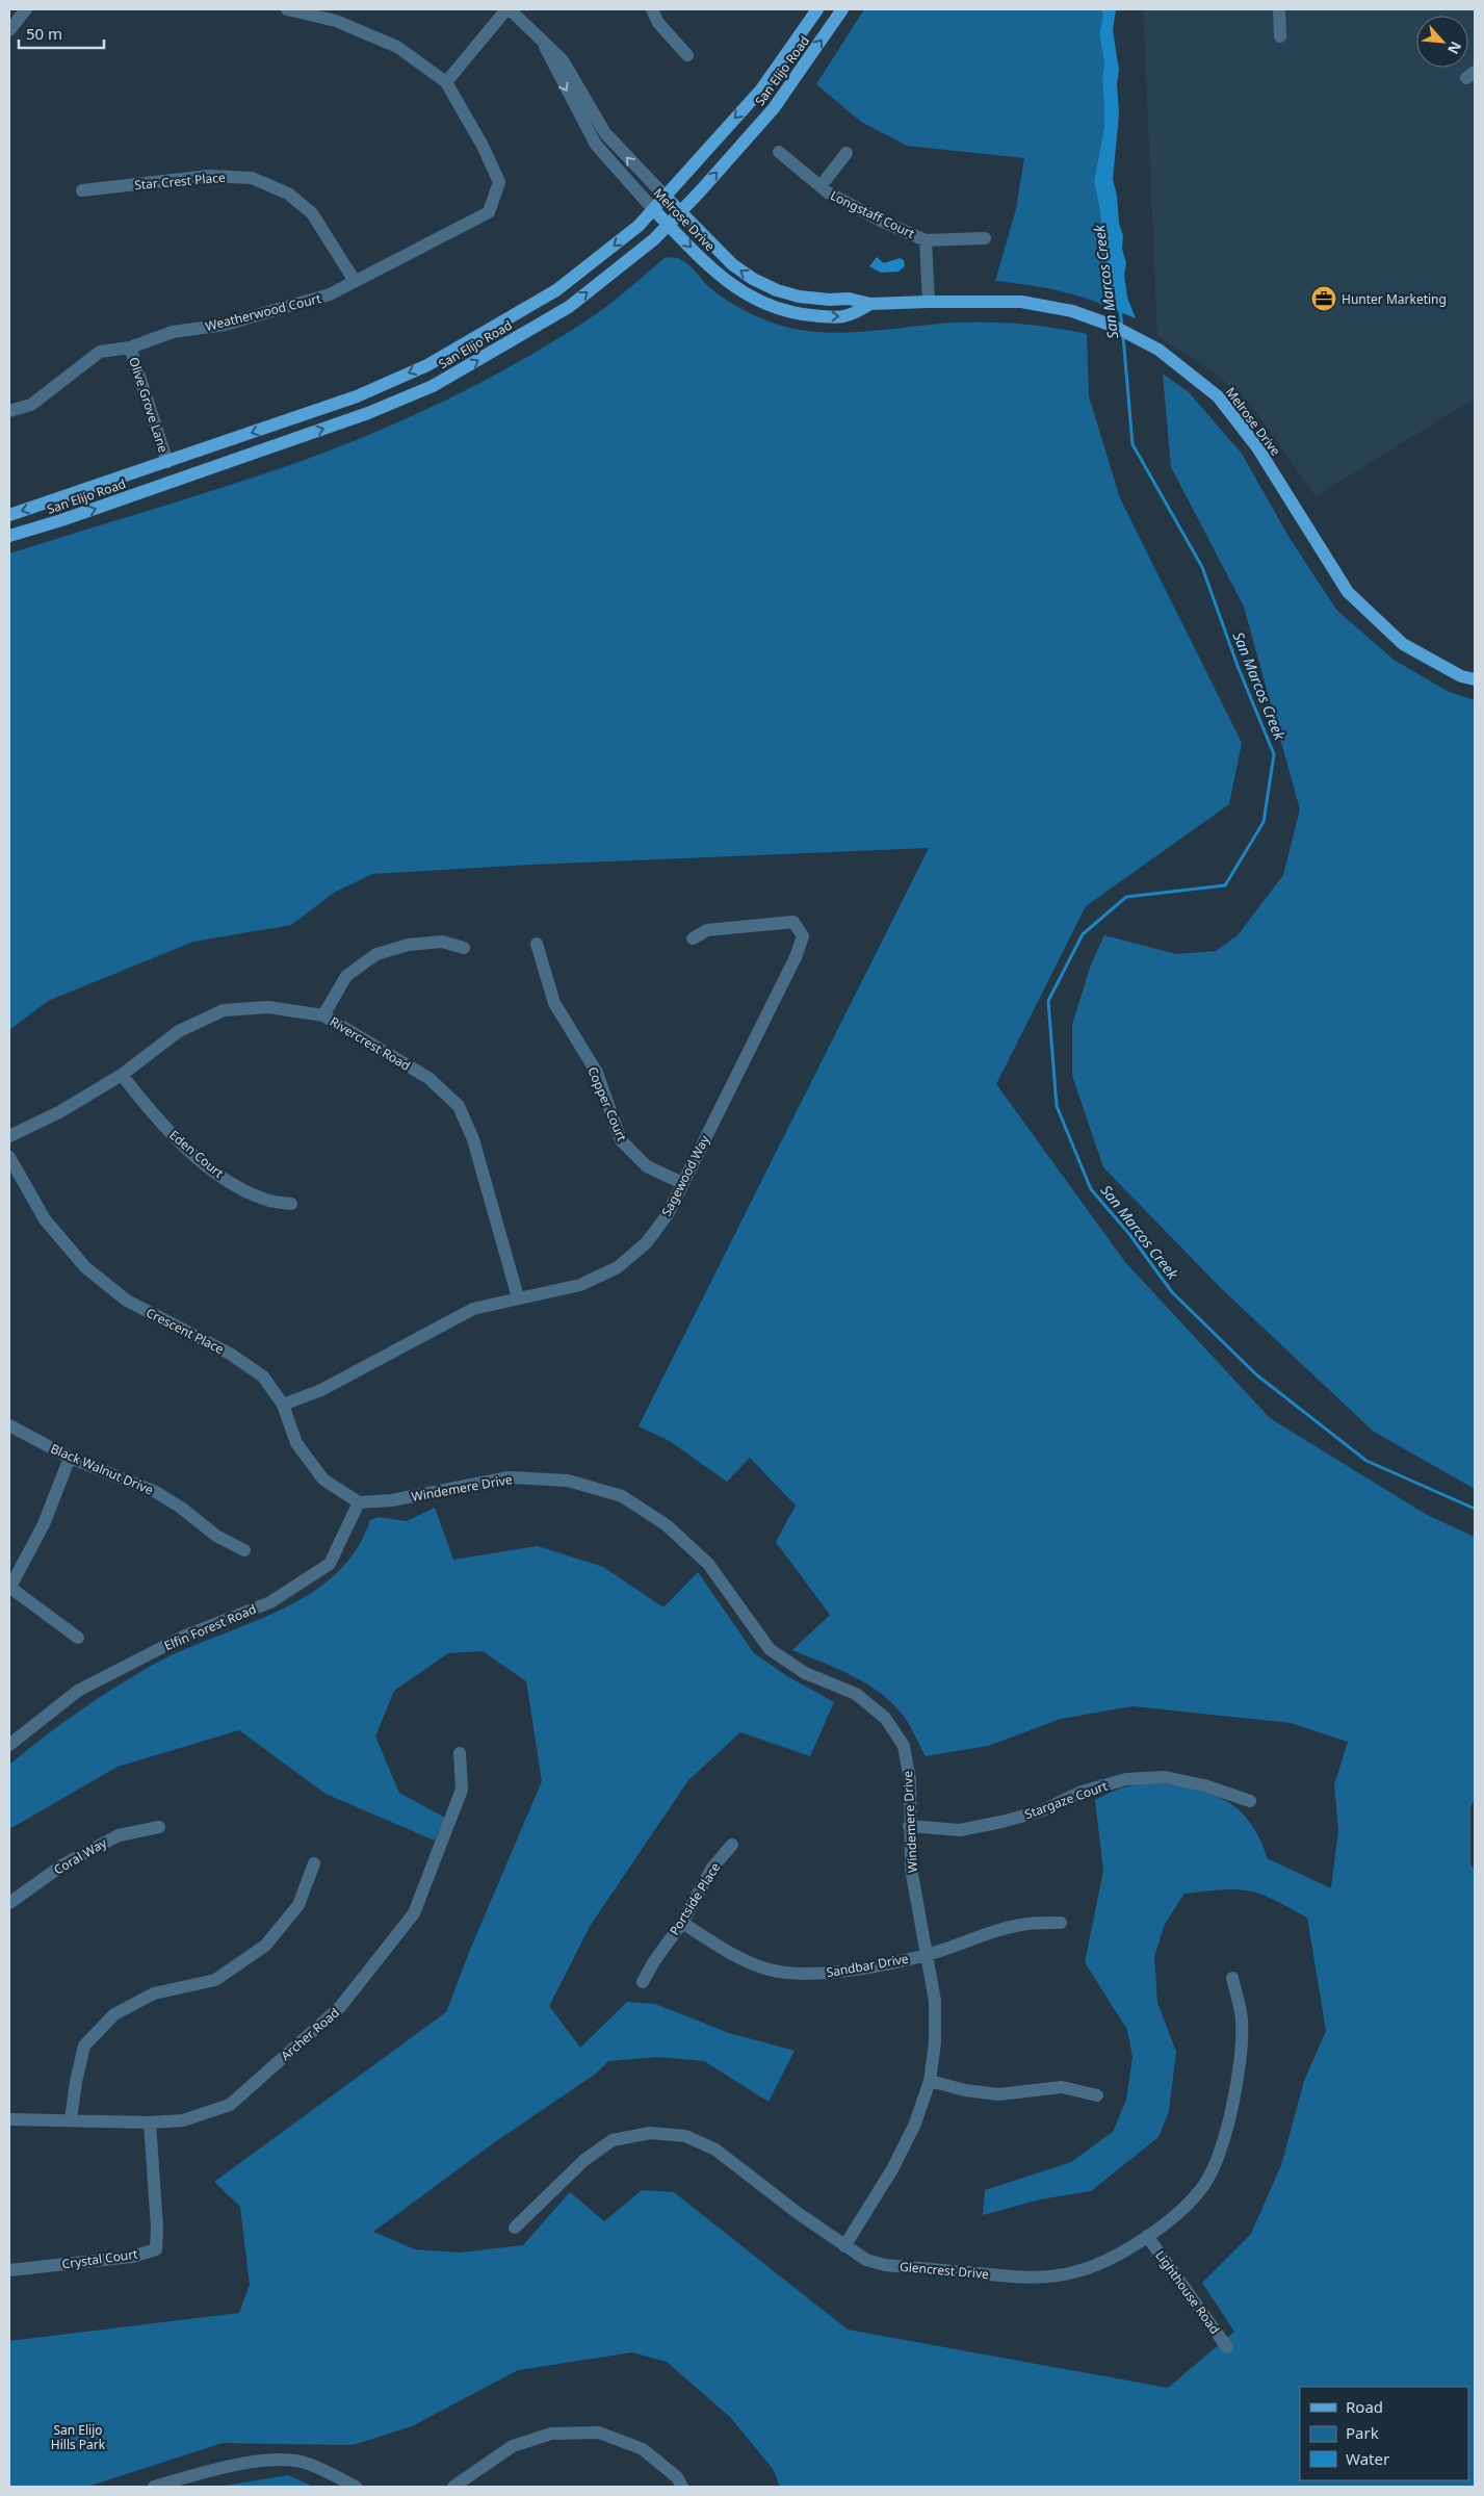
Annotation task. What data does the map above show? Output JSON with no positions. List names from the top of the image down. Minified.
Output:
{"streets":{"main road":["San Elijo Road","Melrose Drive"],"street":["Star Crest Place","Longstaff Court","Weatherwood Court","Olive Grove Lane","Rivercrest Road","Copper Court","Eden Court","Sagewood Way","Crescent Place","Black Walnut Drive","Windemere Drive","Elfin Forest Road","Stargaze Court","Coral Way","Portside Place","Sandbar Drive","Archer Road","Crystal Court","Glencrest Drive","Lighthouse Road"]},"crossings":[["San Elijo Road","Melrose Drive"],["San Elijo Road","Olive Grove Lane"],["Star Crest Place","Weatherwood Court"],["Longstaff Court","Melrose Drive"],["Weatherwood Court","Olive Grove Lane"],["Rivercrest Road","Eden Court"],["Rivercrest Road","Sagewood Way"],["Copper Court","Sagewood Way"],["Sagewood Way","Crescent Place"],["Crescent Place","Windemere Drive"],["Crescent Place","Elfin Forest Road"],["Windemere Drive","Elfin Forest Road"],["Windemere Drive","Stargaze Court"],["Windemere Drive","Sandbar Drive"],["Windemere Drive","Glencrest Drive"],["Portside Place","Sandbar Drive"],["Archer Road","Crystal Court"],["Glencrest Drive","Lighthouse Road"]],"water":["San Marcos Creek"],"parks":["San Elijo Hills Park"],"places":{"office":["Hunter Marketing"]},"legend":["Road","Park","Water"],"scale_bar":"50 m","north":"bottom right"}
